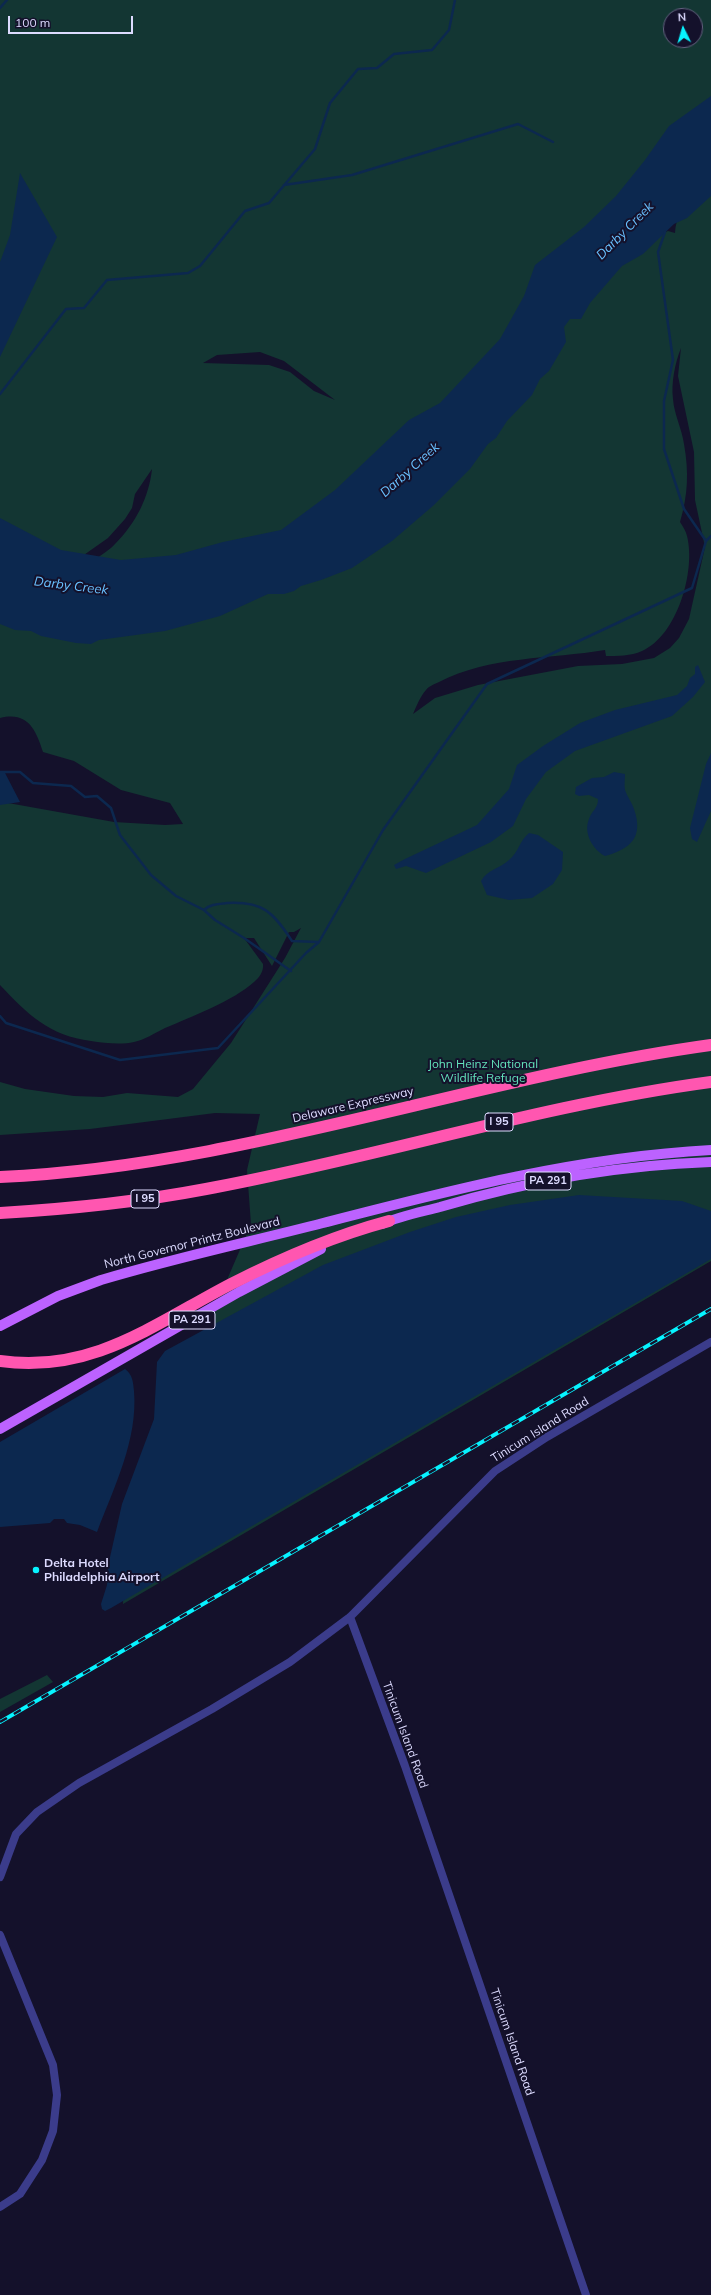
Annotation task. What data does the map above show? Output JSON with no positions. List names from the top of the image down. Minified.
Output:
{"streets":{"highway":["Delaware Expressway","I 95"],"main road":["PA 291","North Governor Printz Boulevard"],"street":["Tinicum Island Road"]},"water":["Darby Creek"],"parks":["John Heinz National Wildlife Refuge"],"places":["Delta Hotel Philadelphia Airport"],"scale_bar":"100 m","north":"top"}
